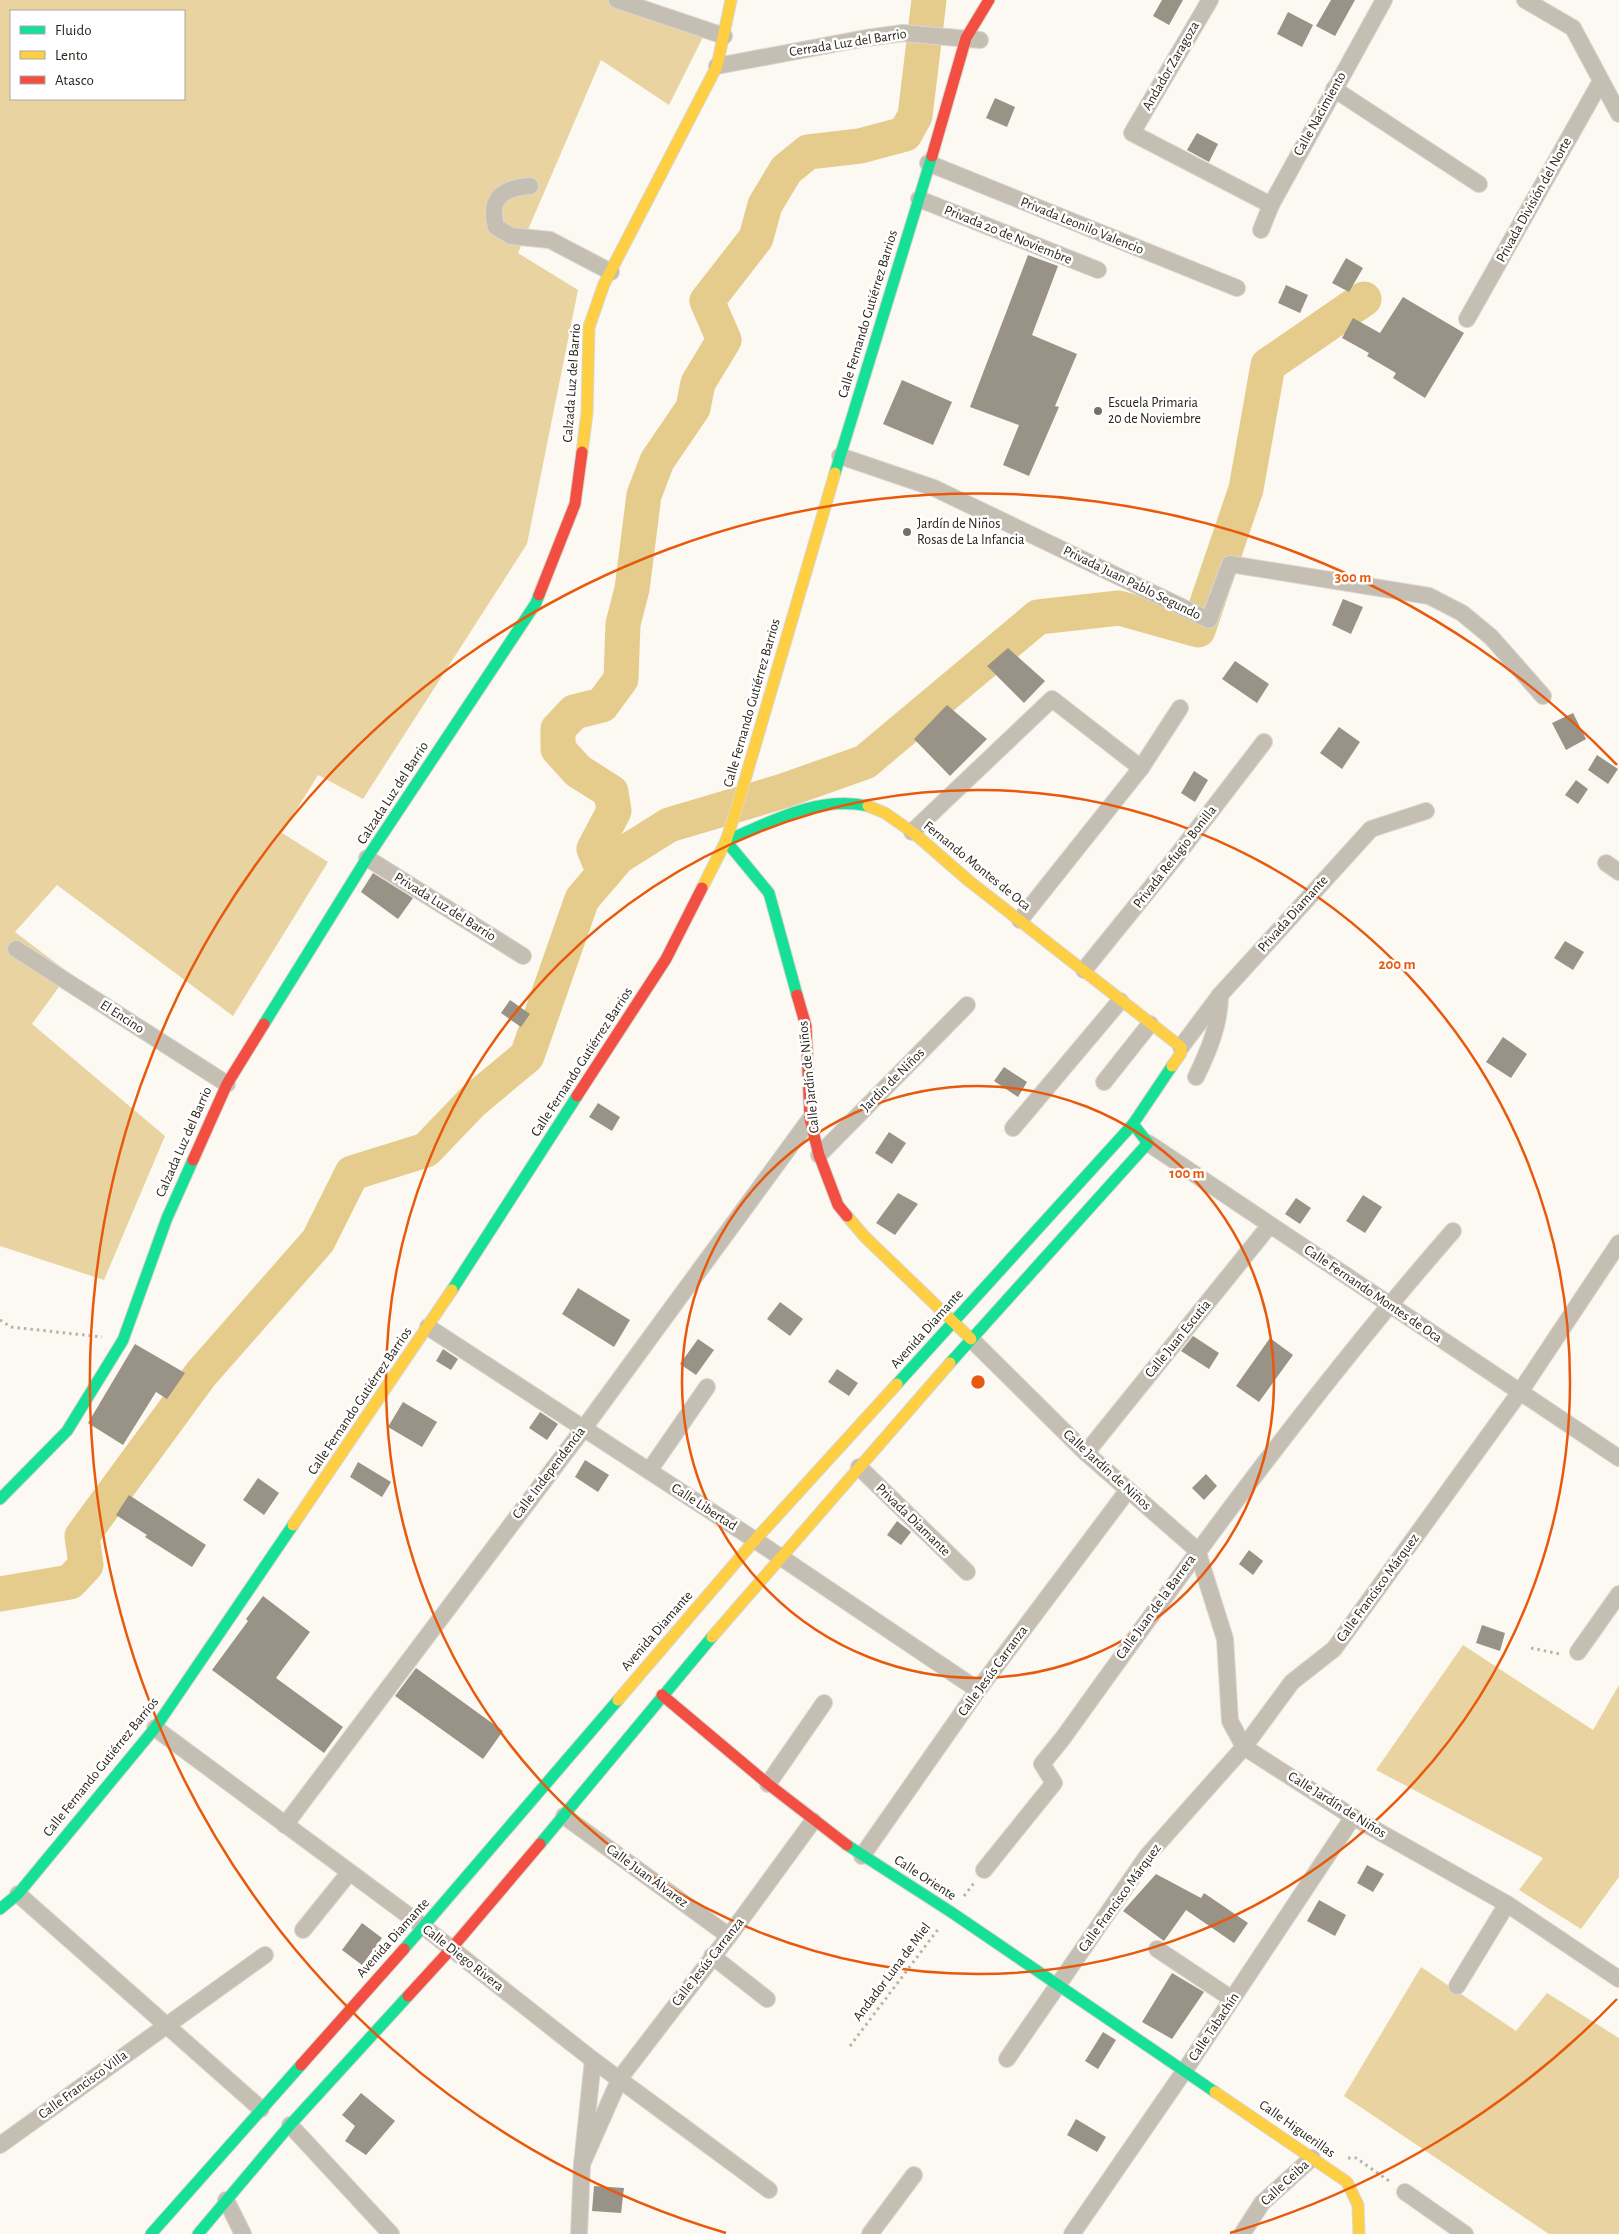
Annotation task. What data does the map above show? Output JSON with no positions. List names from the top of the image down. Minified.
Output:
{"streets":{"main road":["Calle Fernando Gutiérrez Barrios","Calzada Luz del Barrio","Fernando Montes de Oca","Calle Jardín de Niños","Calle Fernando Montes de Oca","Avenida Diamante","Calle Oriente","Calle Higuerillas"],"street":["Cerrada Luz del Barrio","Andador Zaragoza","Calle Nacimiento","Privada División del Norte","Privada Leonilo Valencio","Privada 20 de Noviembre","Privada Juan Pablo Segundo","Privada Refugio Bonilla","Privada Luz del Barrio","Privada Diamante","El Encino","Jardin de Niños","Calle Juan Escutia","Calle Independencia","Calle Libertad","Calle Francisco Márquez","Calle Juan de la Barrera","Calle Jesús Carranza","Calle Juan Álvarez","Calle Diego Rivera","Calle Tabachín","Calle Francisco Villa","Calle Ceiba"],"path":["Andador Luna de Miel"]},"crossings":[["Cerrada Luz del Barrio","Calle Fernando Gutiérrez Barrios"],["Cerrada Luz del Barrio","Calzada Luz del Barrio"],["Andador Zaragoza","Calle Nacimiento"],["Privada Leonilo Valencio","Calle Fernando Gutiérrez Barrios"],["Privada 20 de Noviembre","Calle Fernando Gutiérrez Barrios"],["Calle Fernando Gutiérrez Barrios","Privada Juan Pablo Segundo"],["Calle Fernando Gutiérrez Barrios","Fernando Montes de Oca"],["Calle Fernando Gutiérrez Barrios","Calle Jardín de Niños"],["Calle Fernando Gutiérrez Barrios","Calle Libertad"],["Calle Fernando Gutiérrez Barrios","Calle Diego Rivera"],["Calzada Luz del Barrio","Privada Luz del Barrio"],["Calzada Luz del Barrio","El Encino"],["Privada Refugio Bonilla","Fernando Montes de Oca"],["Fernando Montes de Oca","Privada Diamante"],["Fernando Montes de Oca","Calle Jardín de Niños"],["Fernando Montes de Oca","Avenida Diamante"],["Privada Diamante","Avenida Diamante"],["Calle Jardín de Niños","Jardin de Niños"],["Calle Jardín de Niños","Avenida Diamante"],["Calle Jardín de Niños","Calle Juan Escutia"],["Calle Jardín de Niños","Calle Independencia"],["Calle Jardín de Niños","Calle Francisco Márquez"],["Calle Jardín de Niños","Calle Juan de la Barrera"],["Calle Jardín de Niños","Calle Jesús Carranza"],["Calle Jardín de Niños","Calle Tabachín"],["Calle Fernando Montes de Oca","Avenida Diamante"],["Calle Fernando Montes de Oca","Calle Juan Escutia"],["Calle Fernando Montes de Oca","Calle Francisco Márquez"],["Calle Fernando Montes de Oca","Calle Juan de la Barrera"],["Avenida Diamante","Calle Libertad"],["Avenida Diamante","Calle Diego Rivera"],["Calle Independencia","Calle Libertad"],["Calle Independencia","Calle Diego Rivera"],["Calle Libertad","Calle Jesús Carranza"],["Calle Francisco Márquez","Calle Oriente"],["Calle Jesús Carranza","Calle Juan Álvarez"],["Calle Jesús Carranza","Calle Oriente"],["Calle Jesús Carranza","Calle Diego Rivera"],["Calle Oriente","Andador Luna de Miel"],["Calle Oriente","Calle Tabachín"],["Calle Oriente","Calle Higuerillas"],["Calle Tabachín","Calle Higuerillas"],["Calle Higuerillas","Calle Ceiba"]],"places":["Escuela Primaria 20 de Noviembre","Jardín de Niños Rosas de La Infancia"],"legend":["Fluido","Lento","Atasco"],"rings":["300 m","200 m","100 m"]}
